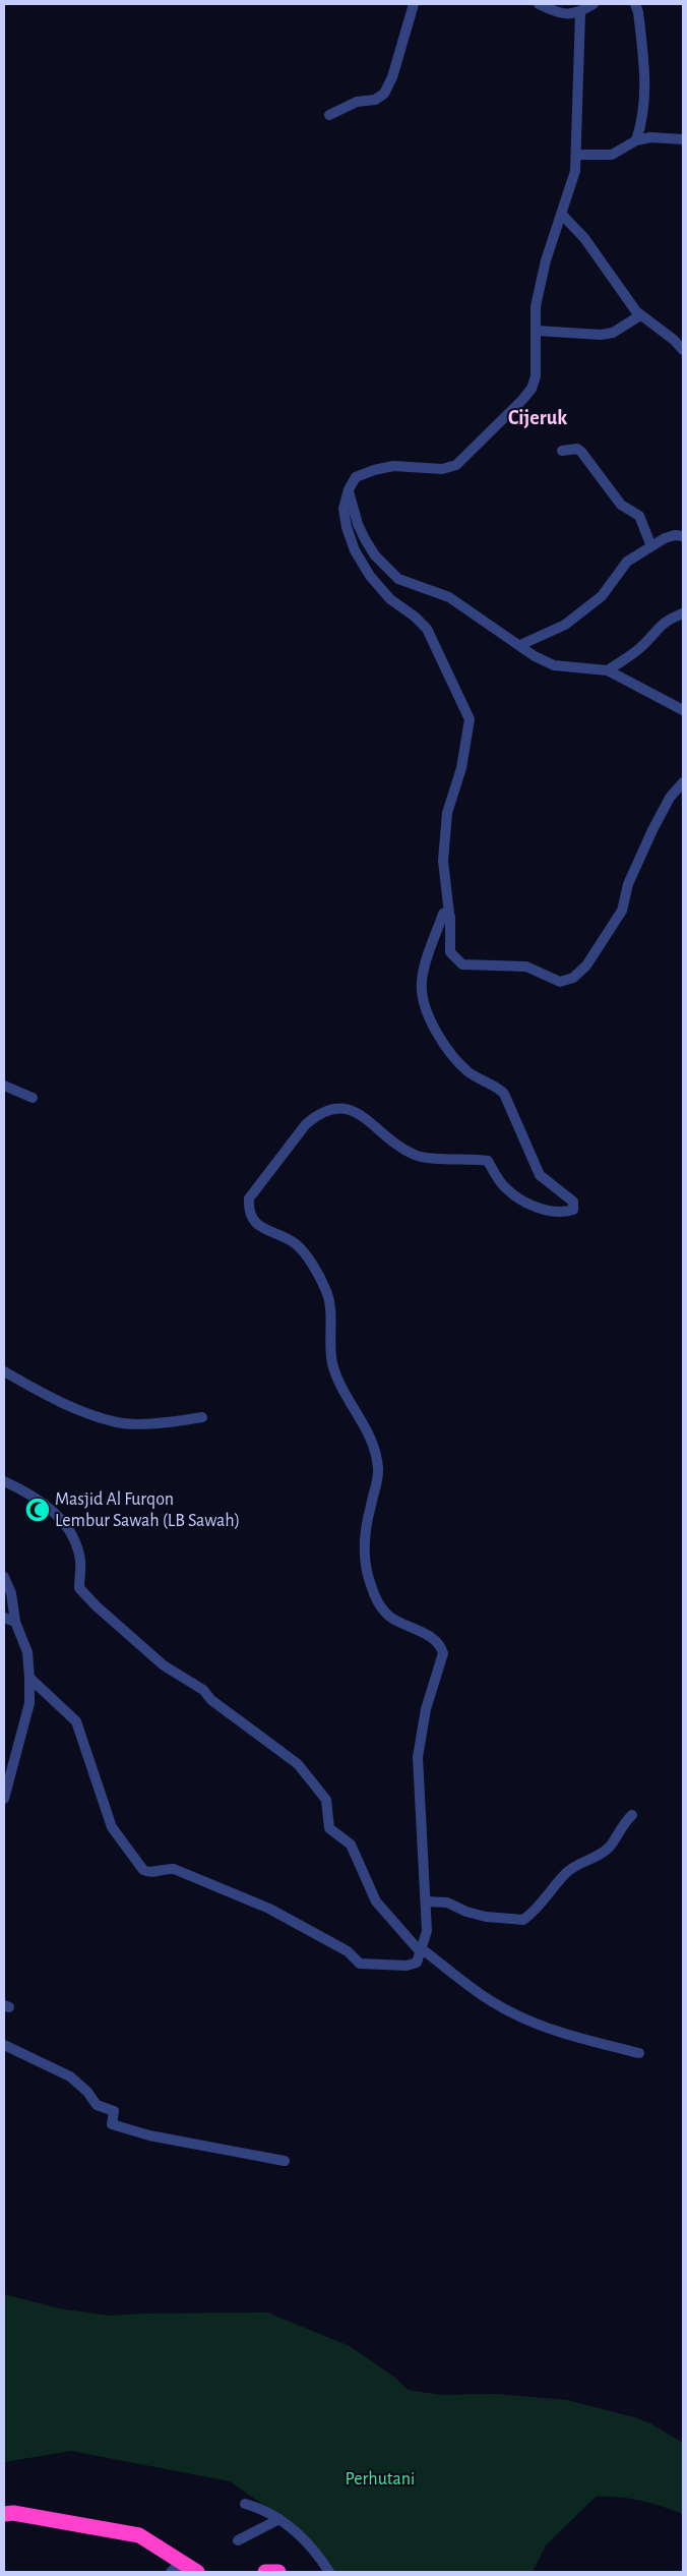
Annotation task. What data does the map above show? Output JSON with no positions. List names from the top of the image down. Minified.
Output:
{"districts":["Cijeruk"],"parks":["Perhutani"],"places":{"mosque":["Masjid Al Furqon Lembur Sawah (LB Sawah)"]}}
